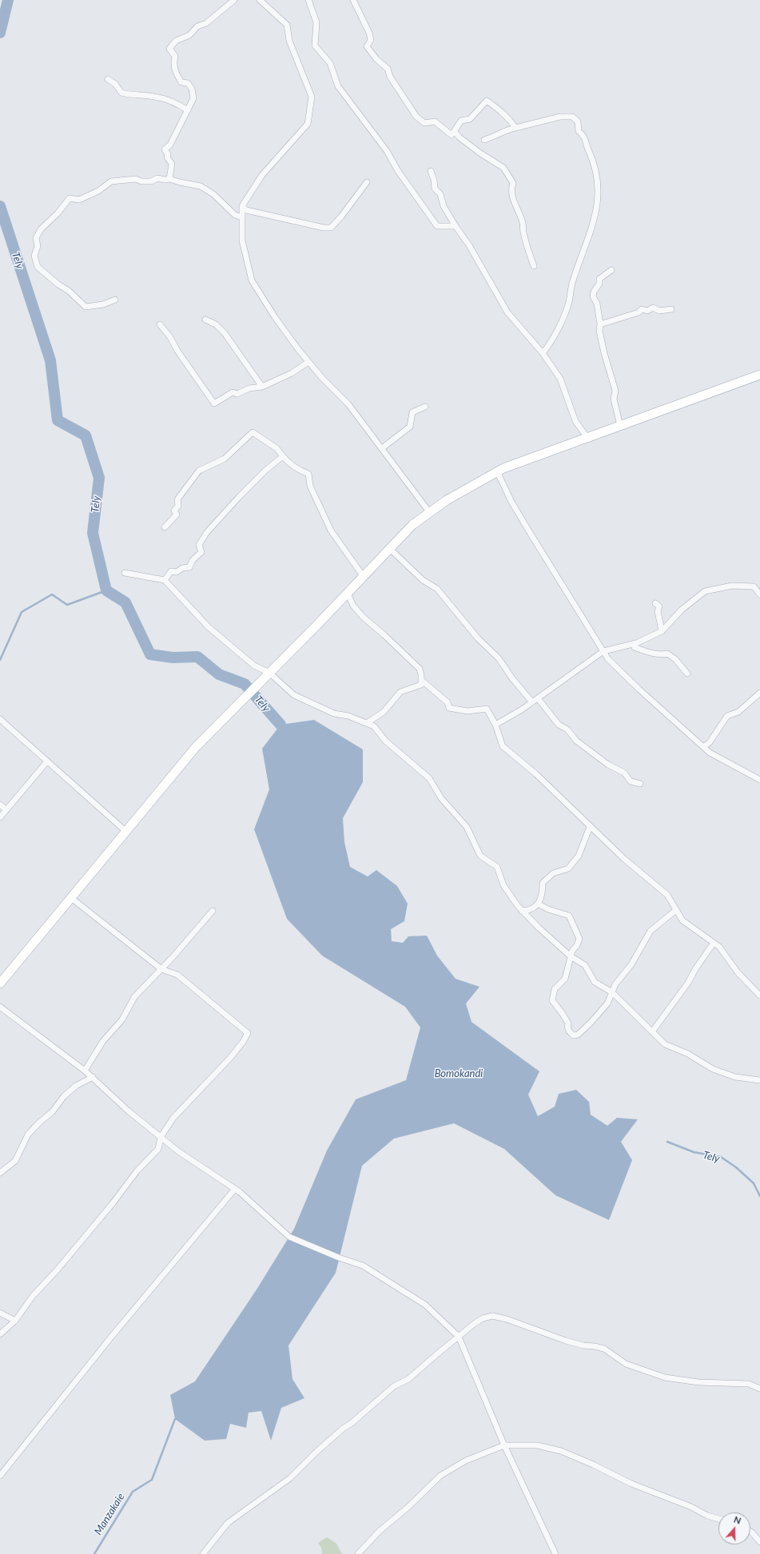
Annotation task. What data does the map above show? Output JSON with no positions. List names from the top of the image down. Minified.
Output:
{"water":["Tely","Bomokandi","Manzakaie"],"north":"top"}
